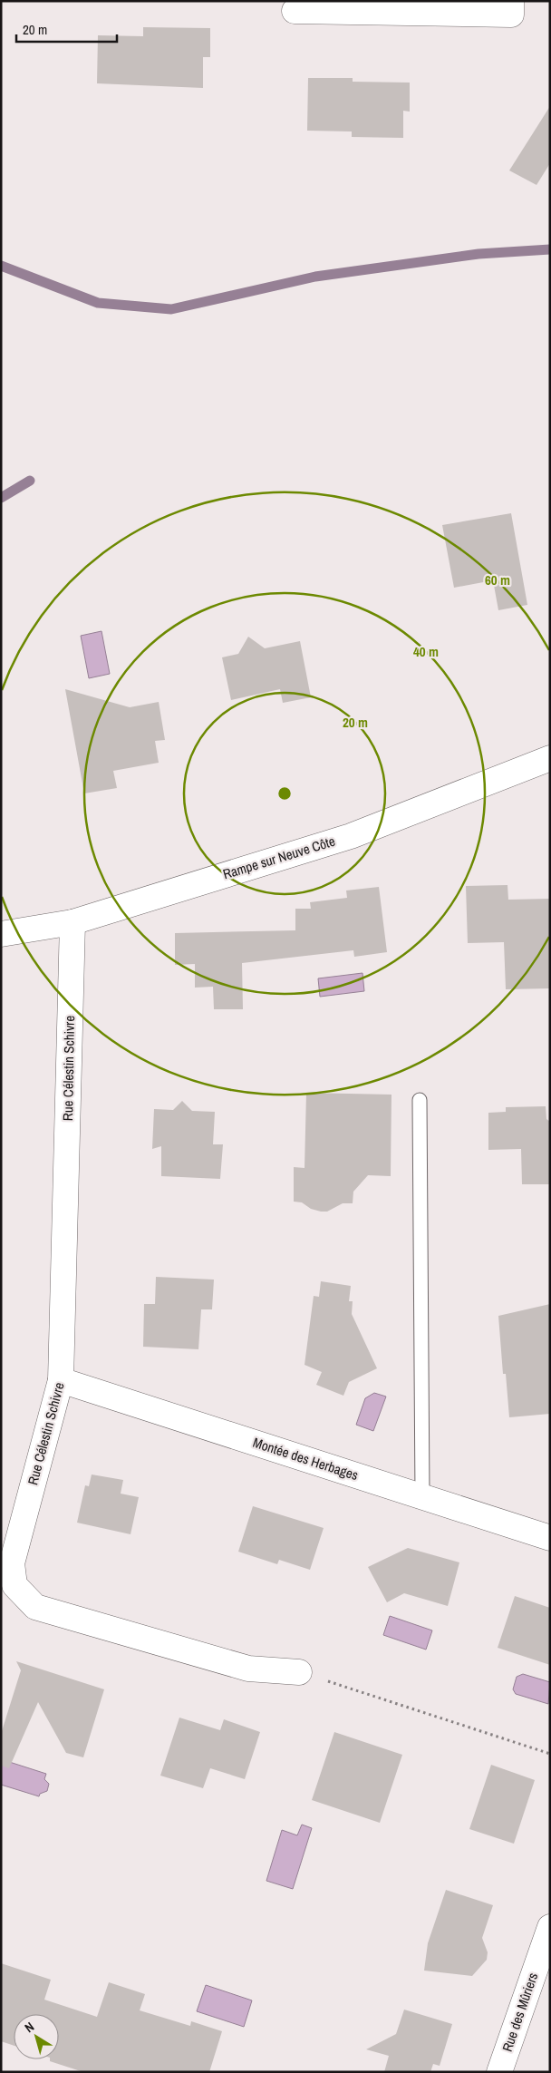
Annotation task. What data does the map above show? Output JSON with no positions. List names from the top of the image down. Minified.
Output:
{"streets":{"street":["Rampe sur Neuve Côte","Rue Célestin Schivre","Montée des Herbages","Rue des Mûriers"]},"crossings":[["Rampe sur Neuve Côte","Rue Célestin Schivre"],["Rue Célestin Schivre","Montée des Herbages"]],"scale_bar":"20 m","north":"top left","rings":["60 m","40 m","20 m"]}
